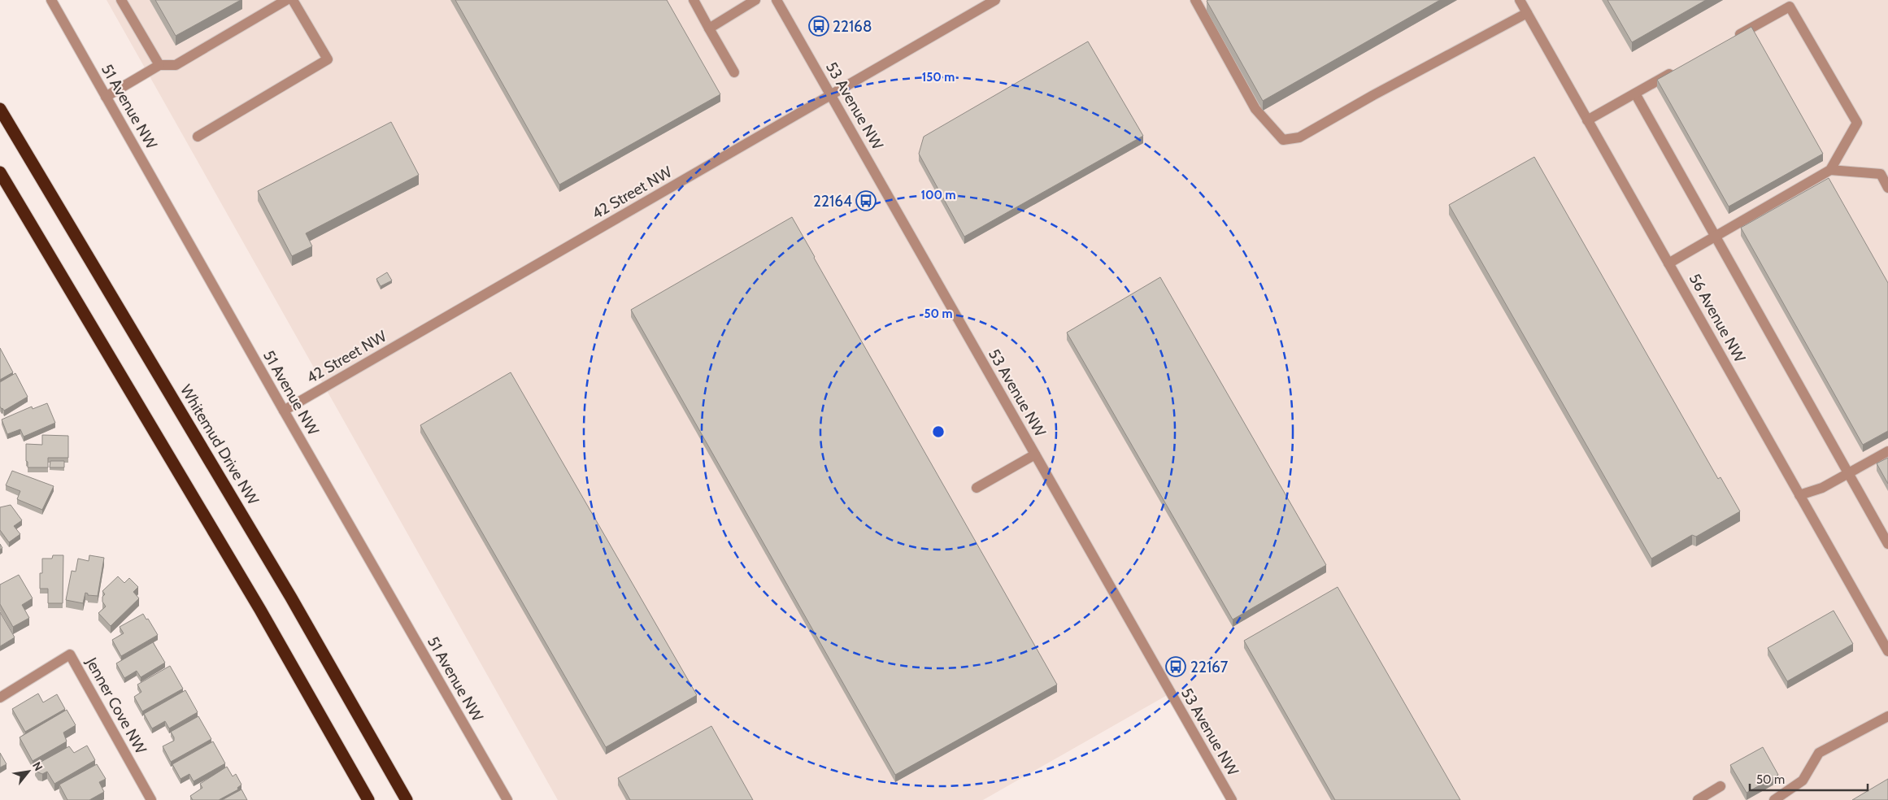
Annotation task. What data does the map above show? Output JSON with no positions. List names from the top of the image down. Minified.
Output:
{"streets":{"highway":["Whitemud Drive NW"],"street":["53 Avenue NW","51 Avenue NW","42 Street NW","56 Avenue NW","Jenner Cove NW"]},"crossings":[["53 Avenue NW","42 Street NW"],["51 Avenue NW","42 Street NW"]],"places":{"bus stop":["22168","22164","22167"]},"scale_bar":"50 m","north":"top right","rings":["150 m","100 m","50 m"]}
